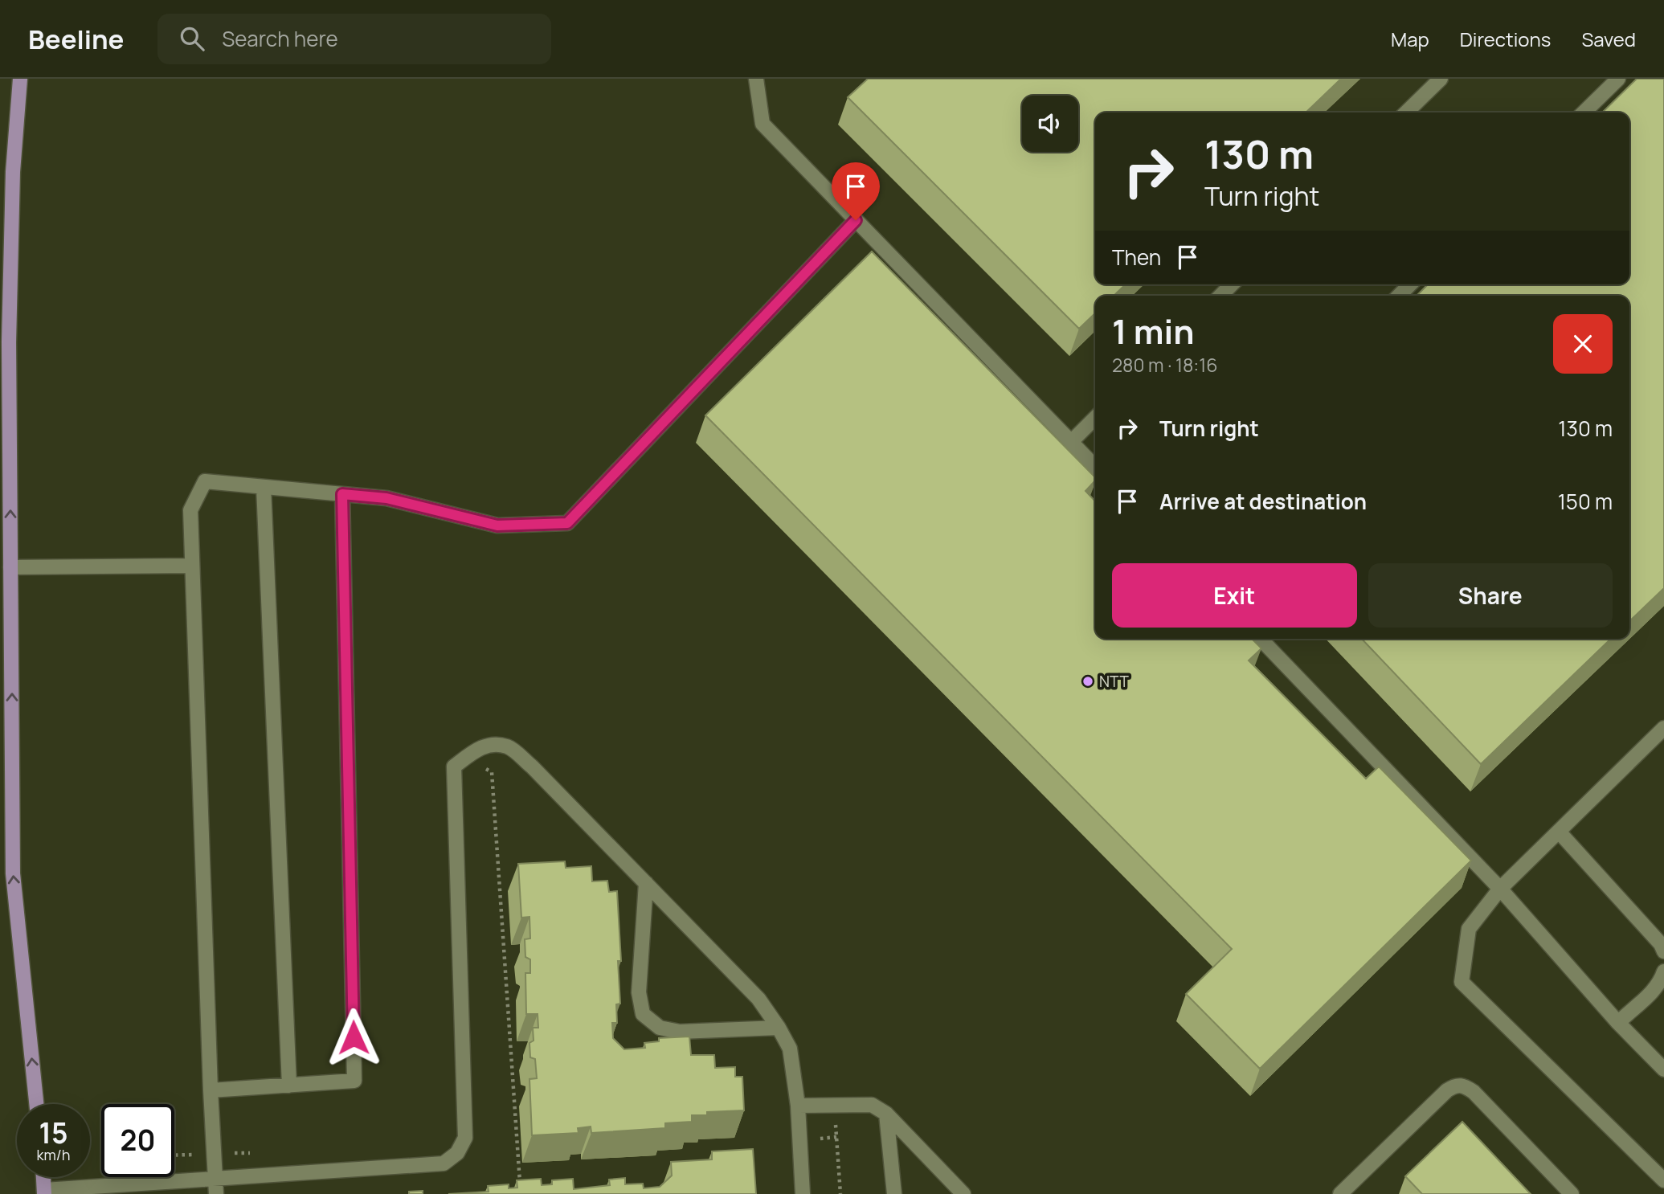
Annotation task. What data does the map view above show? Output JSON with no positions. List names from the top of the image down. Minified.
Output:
{"places":["NTT"],"page":{"header":"Beeline","search":"Search here","nav":["Map","Directions","Saved"],"turn":["130 m","Turn right"],"then":"Then","heading":["1 min","280 m · 18:16"],"list":[{"name":"Turn right","value":"130 m"},{"name":"Arrive at destination","value":"150 m"}],"buttons":["Exit","Share"],"speed":"15 km/h","limit":"20"}}
